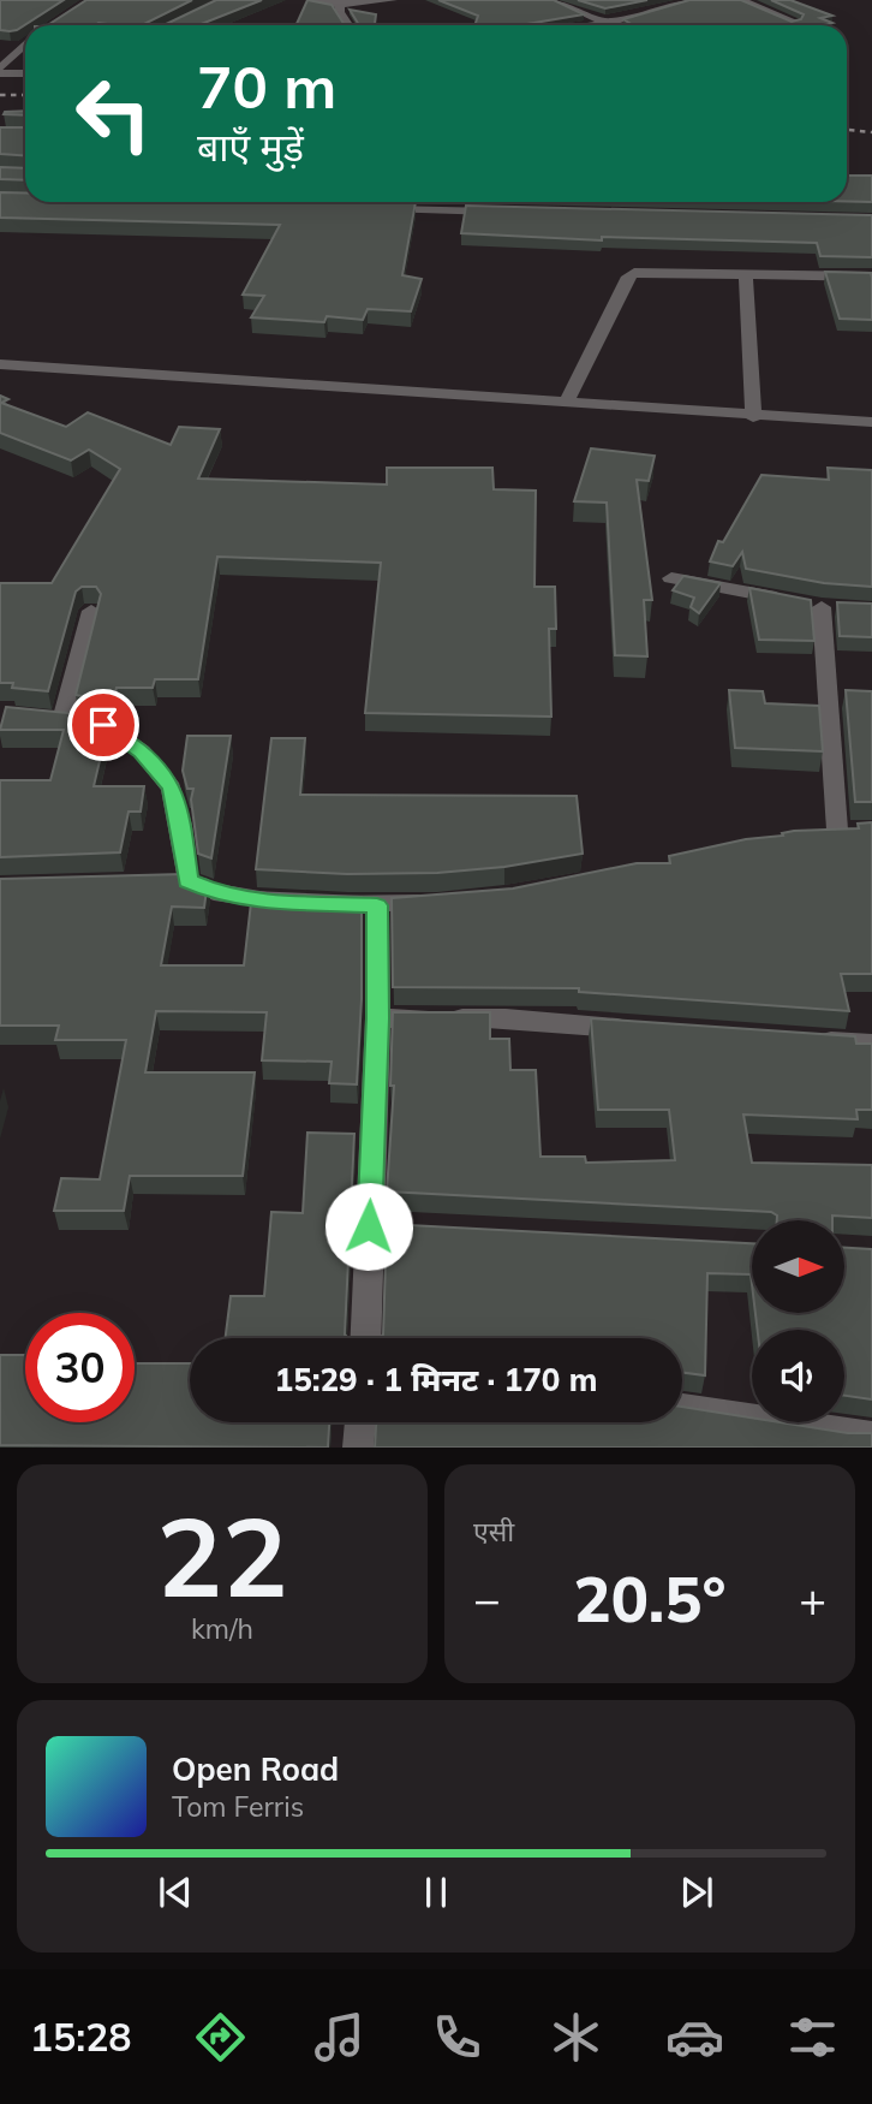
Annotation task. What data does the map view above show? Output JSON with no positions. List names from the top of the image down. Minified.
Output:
{"north":"right","page":{"turn":["70 m","बाएँ मुड़ें"],"limit":"30","trip":"15:29 · 1 मिनट · 170 m","tile":[["22","km/h"],"एसी"],"heat":["−","20.5°","+"],"song":["Open Road","Tom Ferris"],"tabs":"15:28"}}
